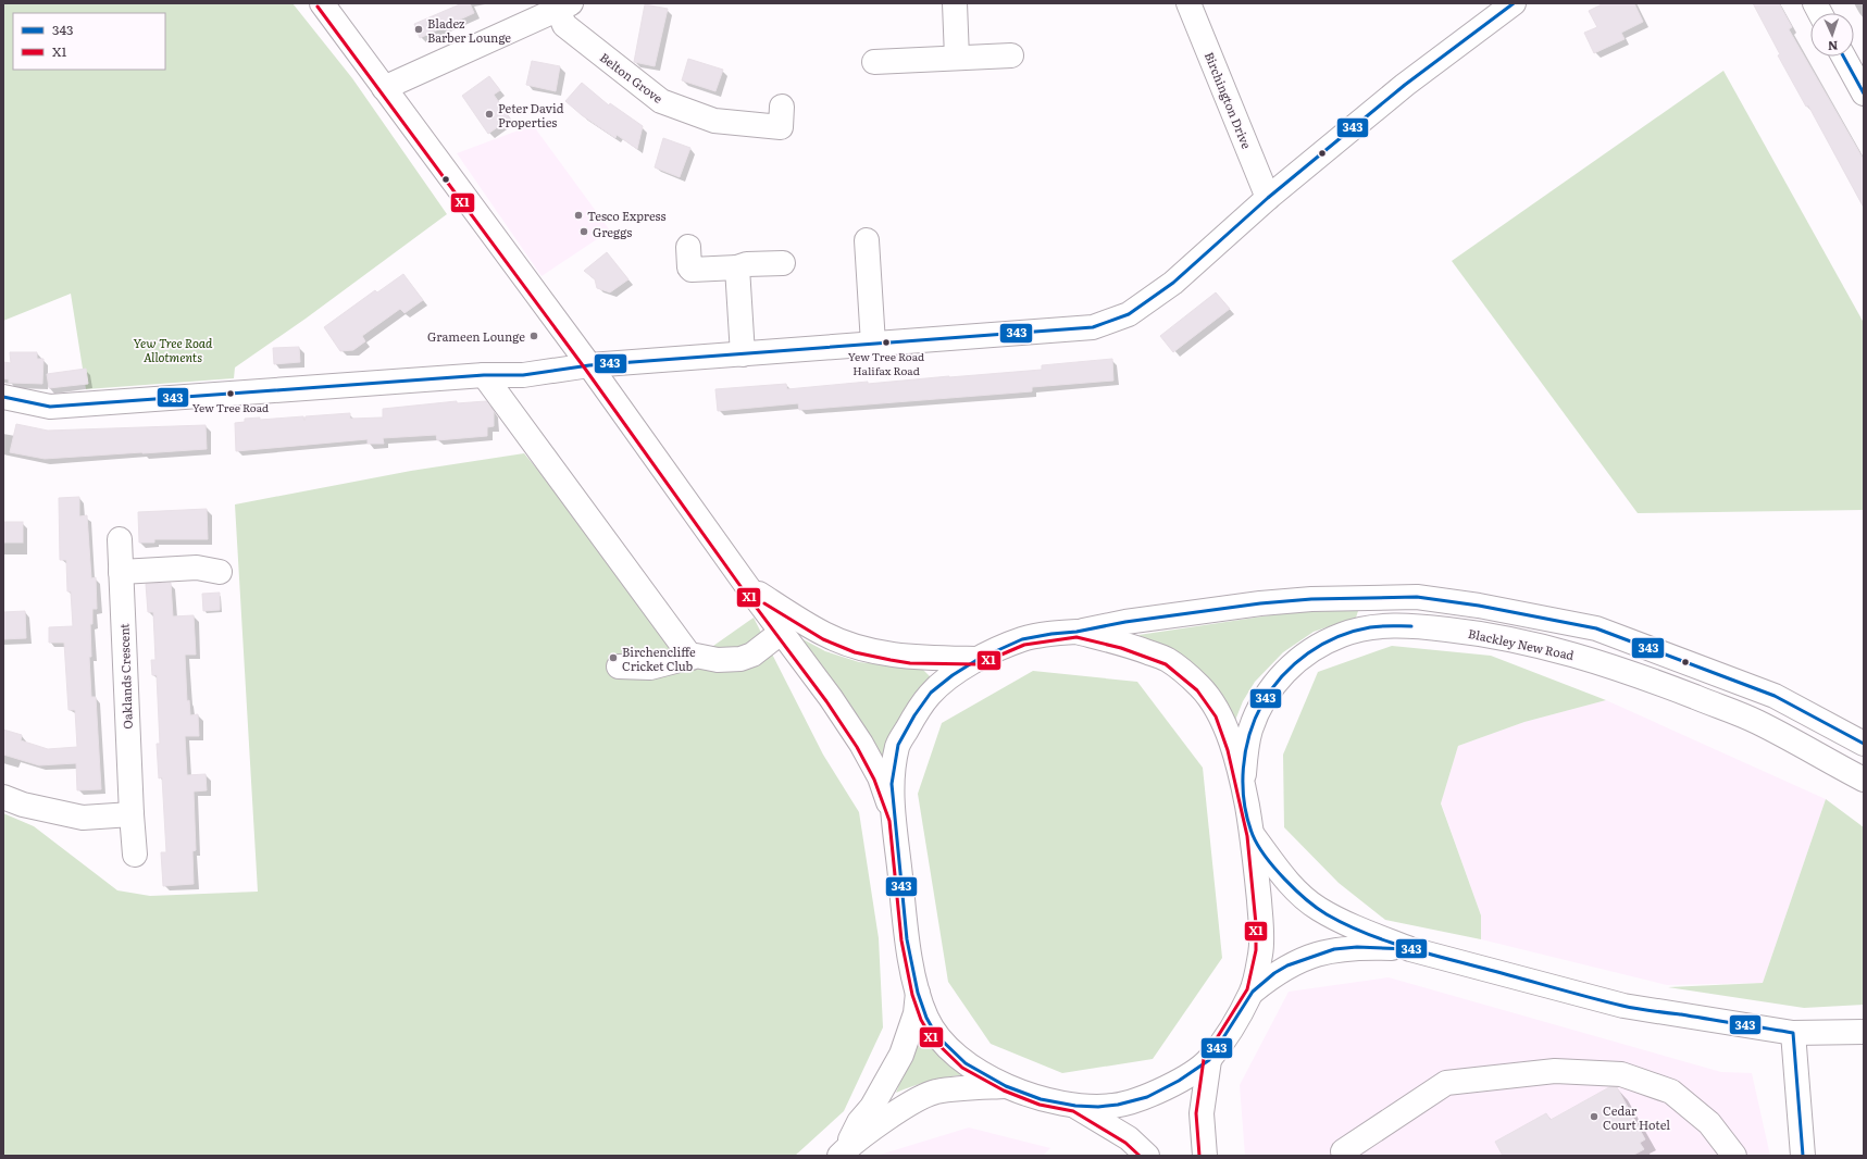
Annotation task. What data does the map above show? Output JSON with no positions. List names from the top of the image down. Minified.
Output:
{"streets":{"main road":["Belton Grove","Birchington Drive","Blackley New Road","Oaklands Crescent"]},"parks":["Yew Tree Road Allotments"],"places":["Bladez Barber Lounge","Peter David Properties","Tesco Express","Greggs","Grameen Lounge","Yew Tree Road Halifax Road","Yew Tree Road","Birchencliffe Cricket Club","Cedar Court Hotel"],"lines":["transit line 343","transit line X1"],"legend":["343","X1"],"north":"bottom"}
